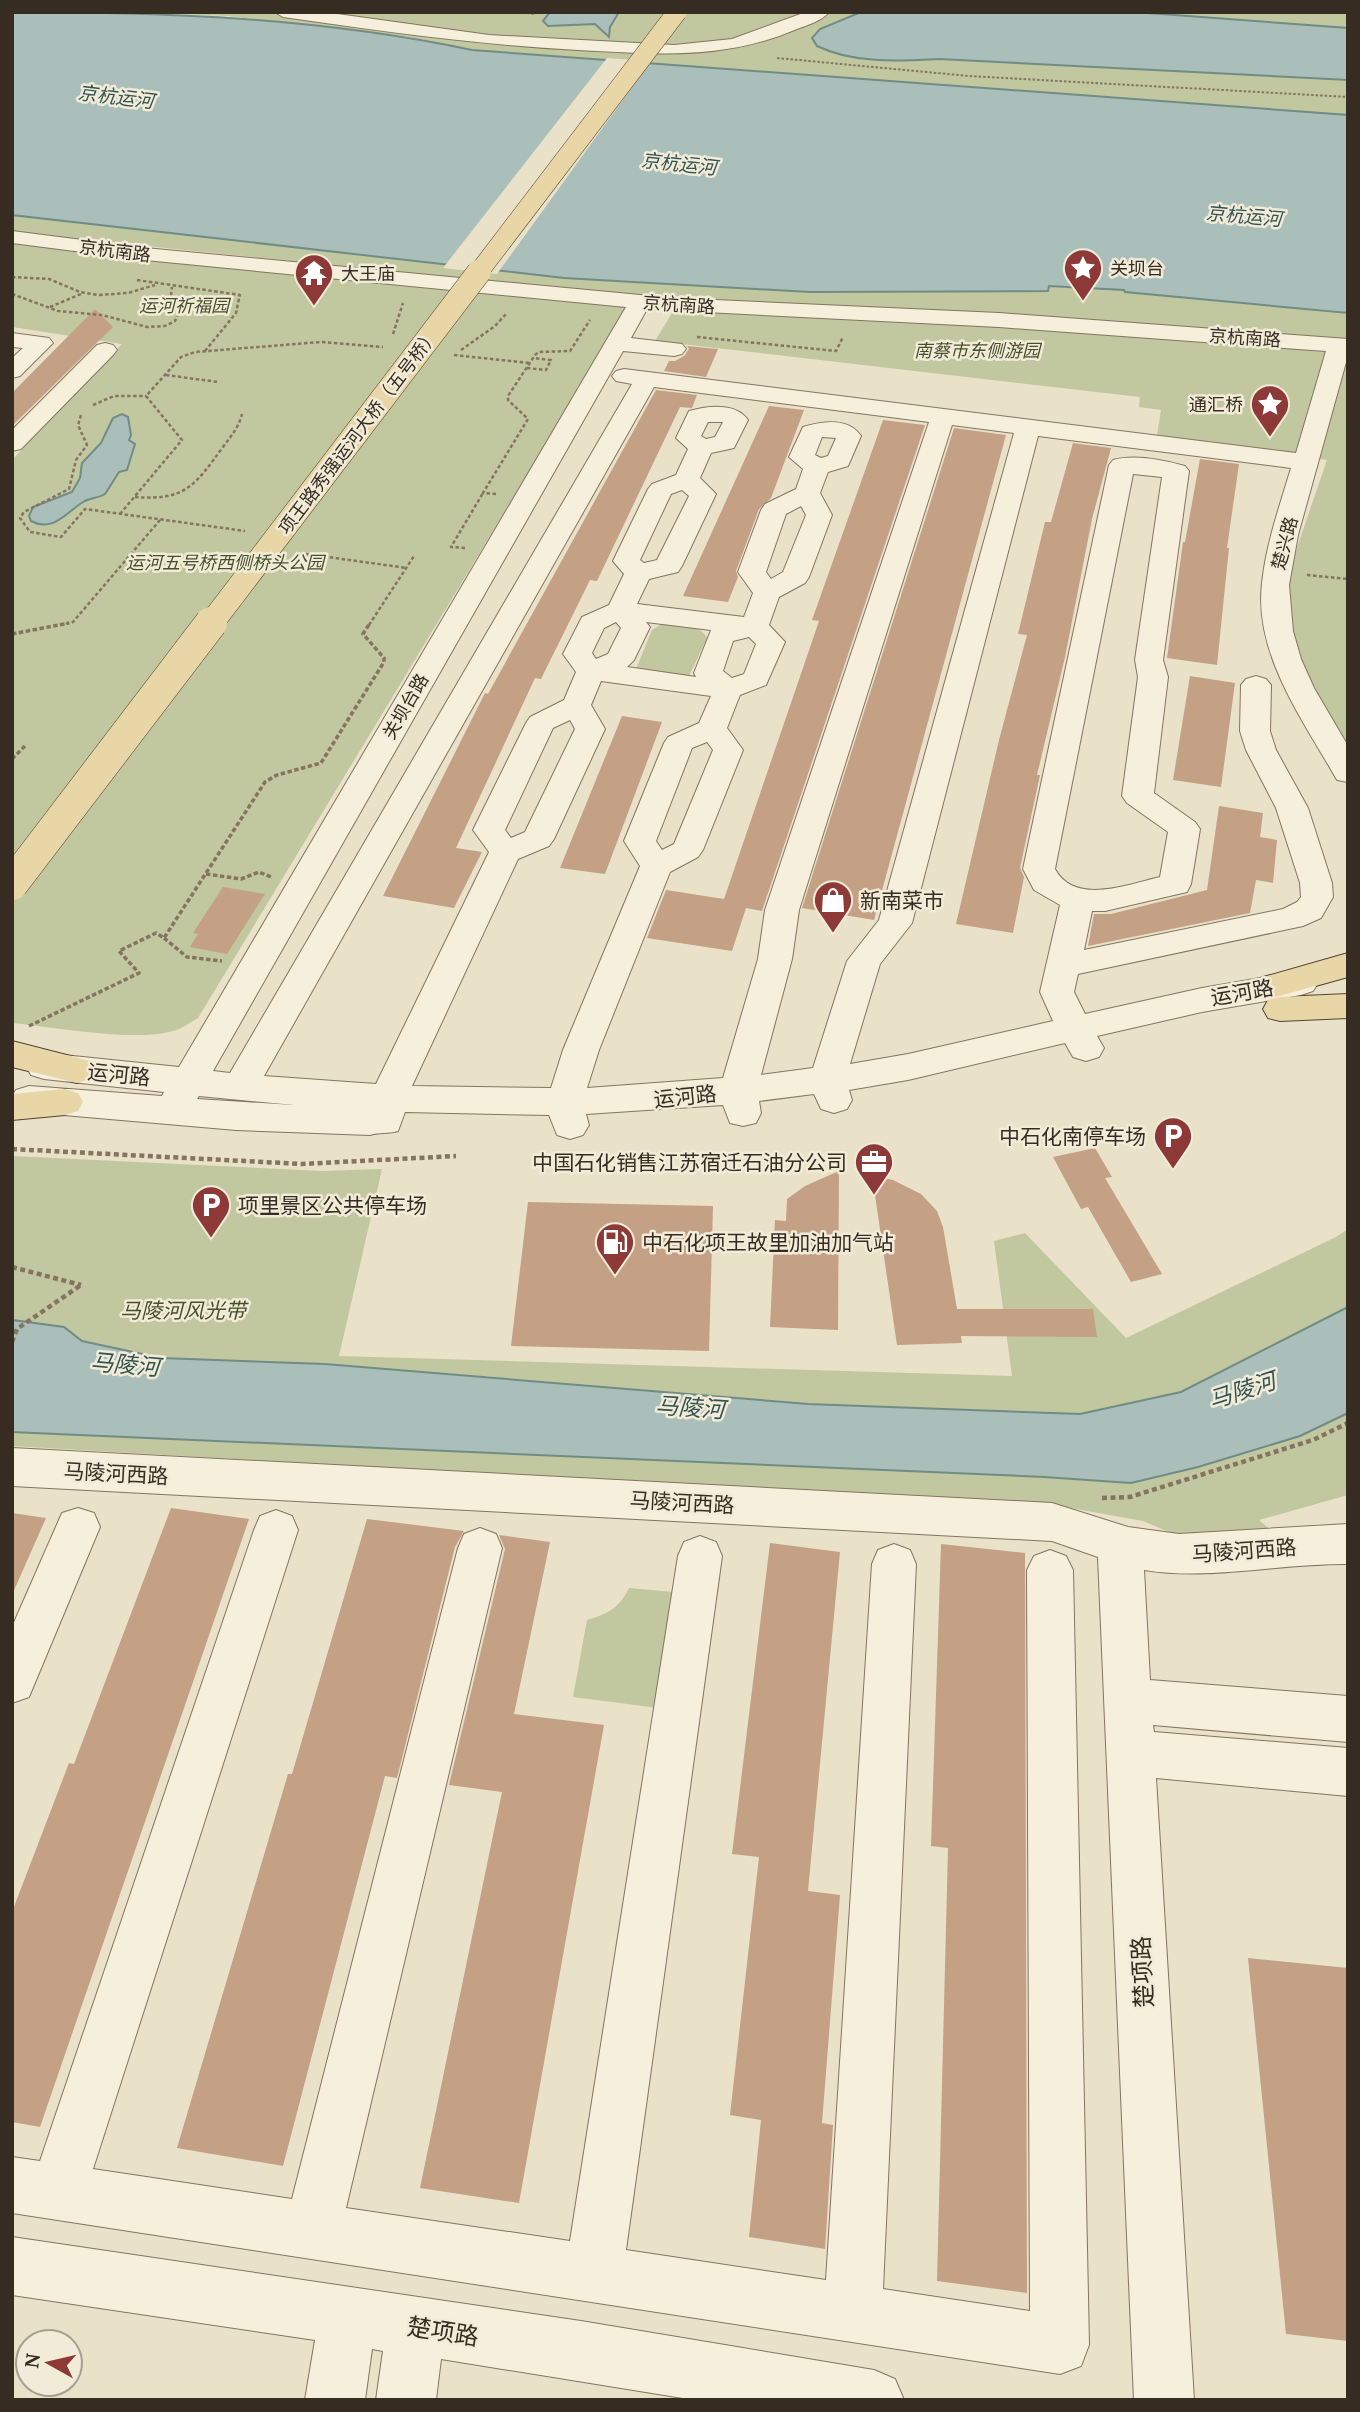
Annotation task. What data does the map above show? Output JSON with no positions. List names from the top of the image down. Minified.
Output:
{"streets":{"main road":["项王路秀强运河大桥（五号桥）"],"street":["京杭南路","楚兴路","关坝台路","运河路","马陵河西路","楚项路"]},"crossings":[["京杭南路","楚兴路"],["京杭南路","关坝台路"],["关坝台路","运河路"],["马陵河西路","楚项路"]],"water":["京杭运河","马陵河"],"parks":["运河祈福园","南蔡市东侧游园","运河五号桥西侧桥头公园","马陵河风光带"],"places":{"place":["关坝台","通汇桥"],"temple":["大王庙"],"shop":["新南菜市"],"parking":["中石化南停车场","项里景区公共停车场"],"office":["中国石化销售江苏宿迁石油分公司"],"fuel station":["中石化项王故里加油加气站"]},"north":"left"}
